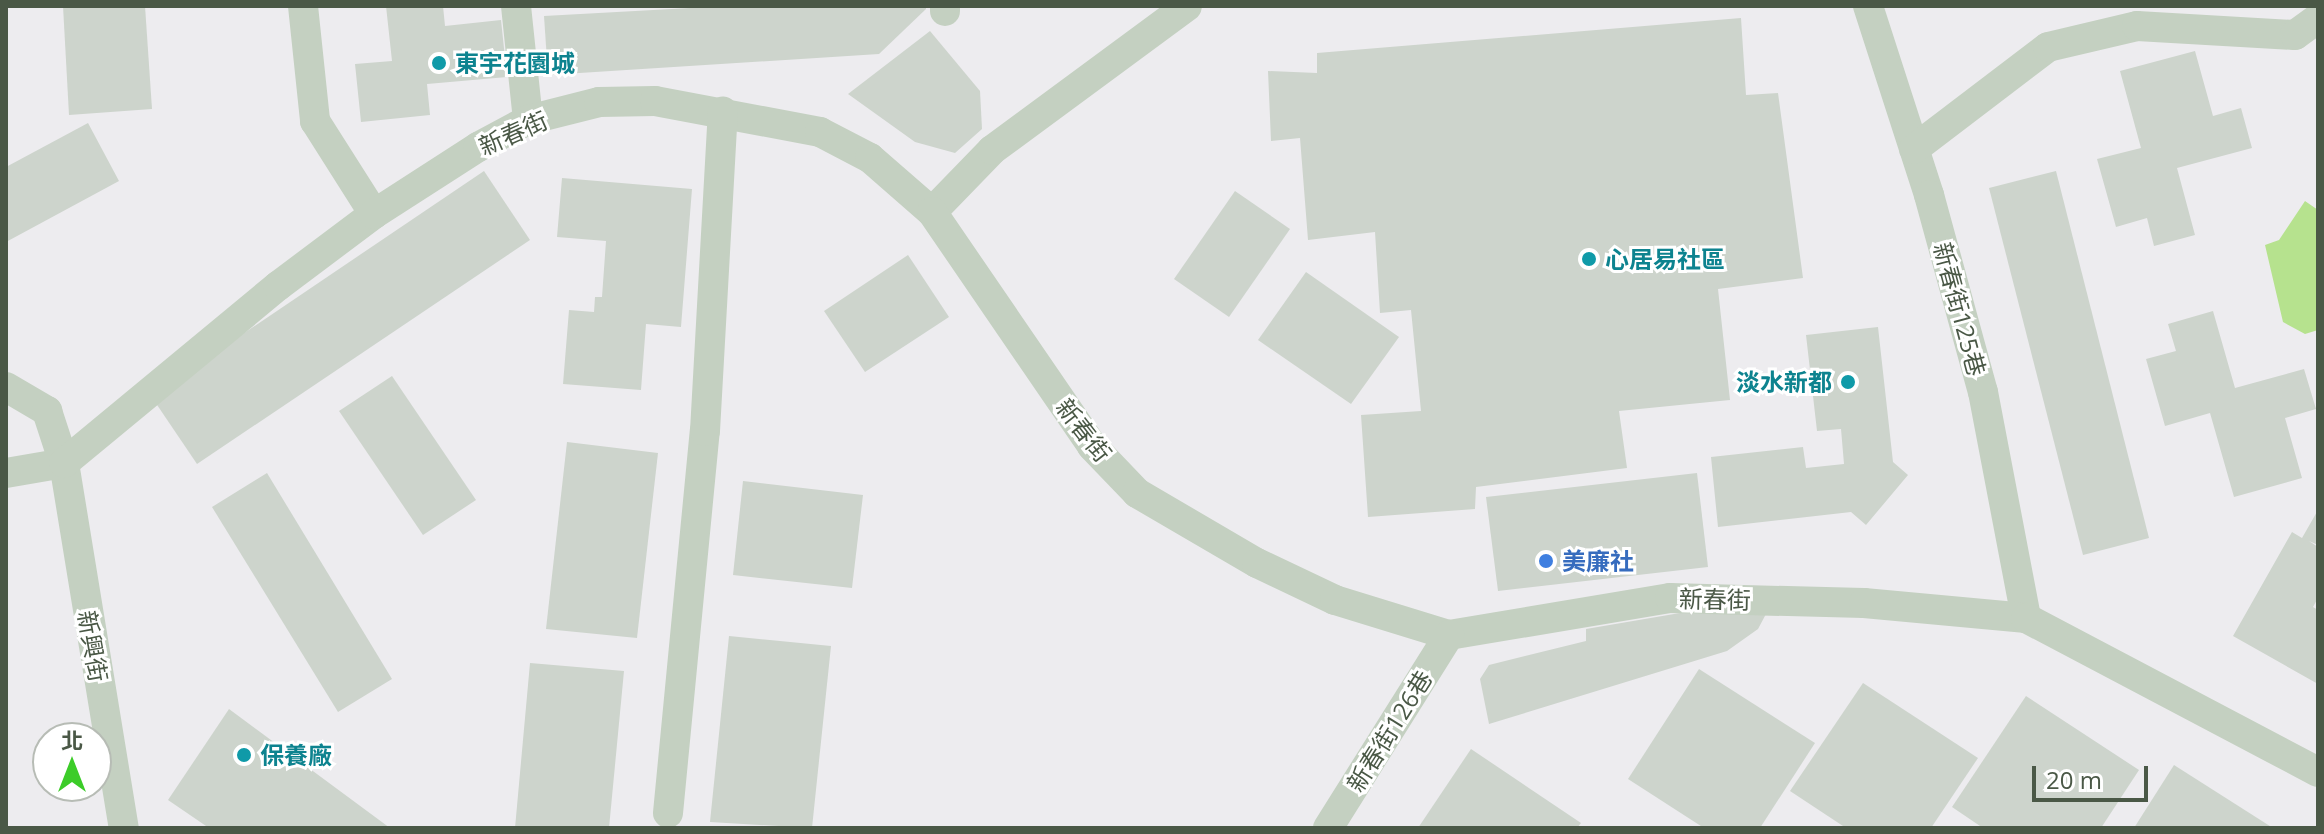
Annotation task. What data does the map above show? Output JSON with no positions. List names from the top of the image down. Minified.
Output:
{"streets":{"street":["新春街","新春街125巷","新興街","新春街126巷"]},"crossings":[["新春街","新春街125巷"],["新春街","新興街"],["新春街","新春街126巷"]],"places":["東宇花園城","心居易社區","淡水新都","美廉社","保養廠"],"scale_bar":"20 m","north":"top"}
